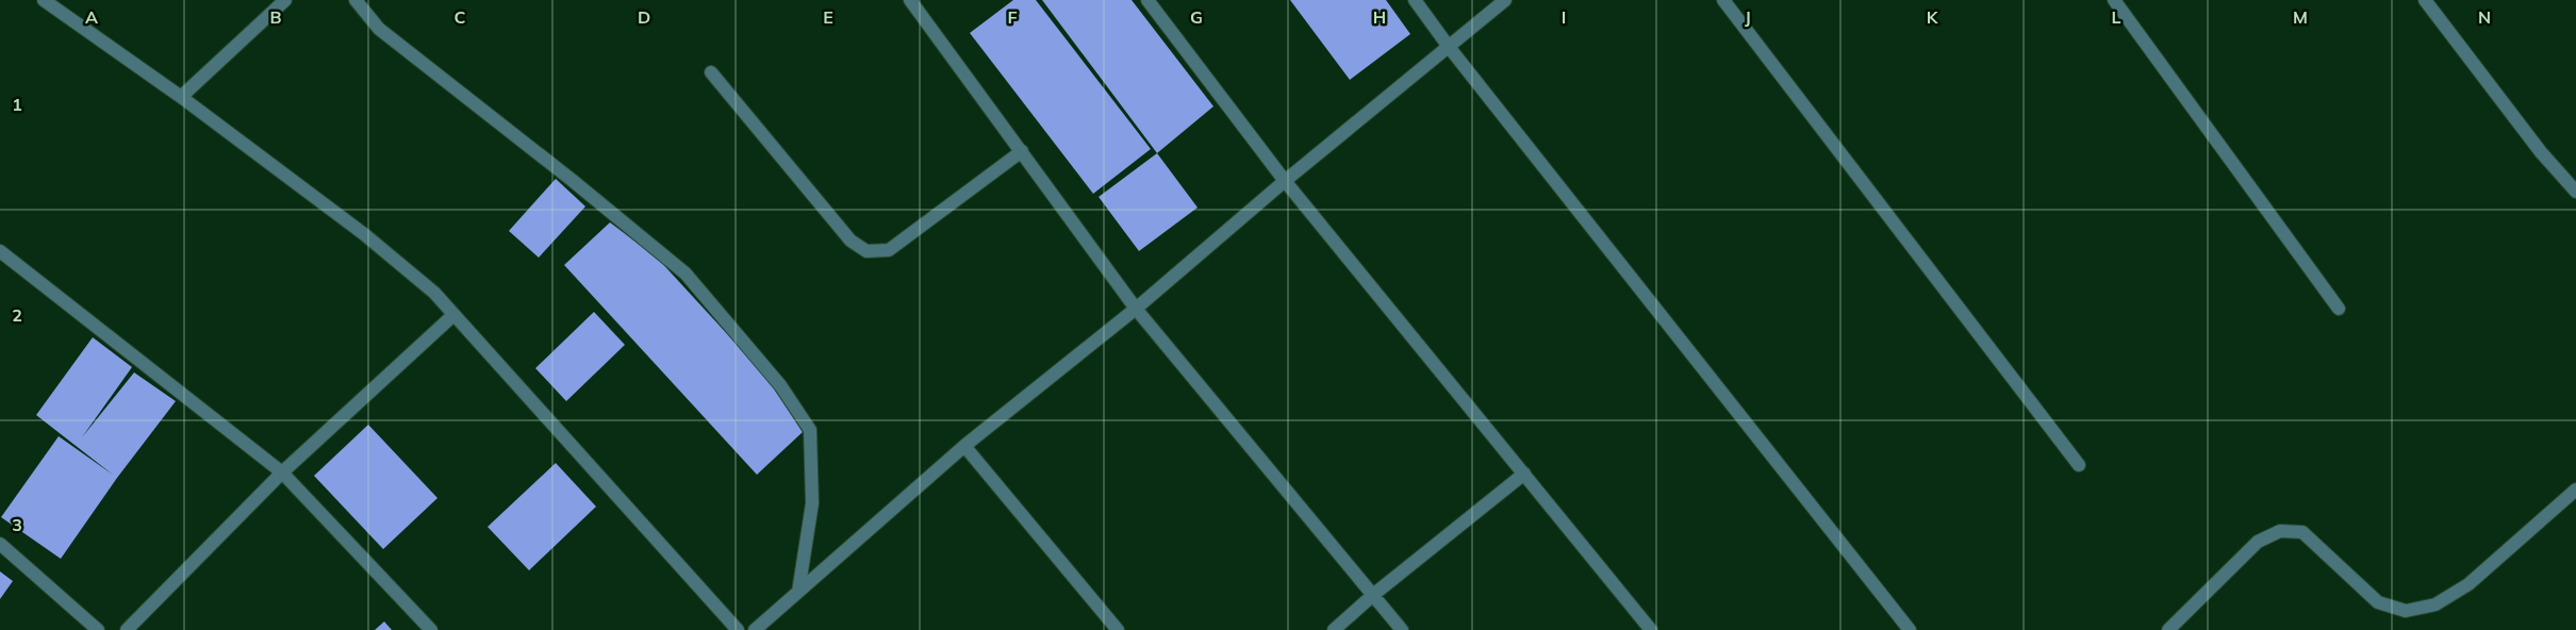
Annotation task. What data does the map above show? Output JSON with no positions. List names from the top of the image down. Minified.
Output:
{"grid":{"columns":["A","B","C","D","E","F","G","H","I","J","K","L","M","N"],"rows":["1","2","3"]}}
